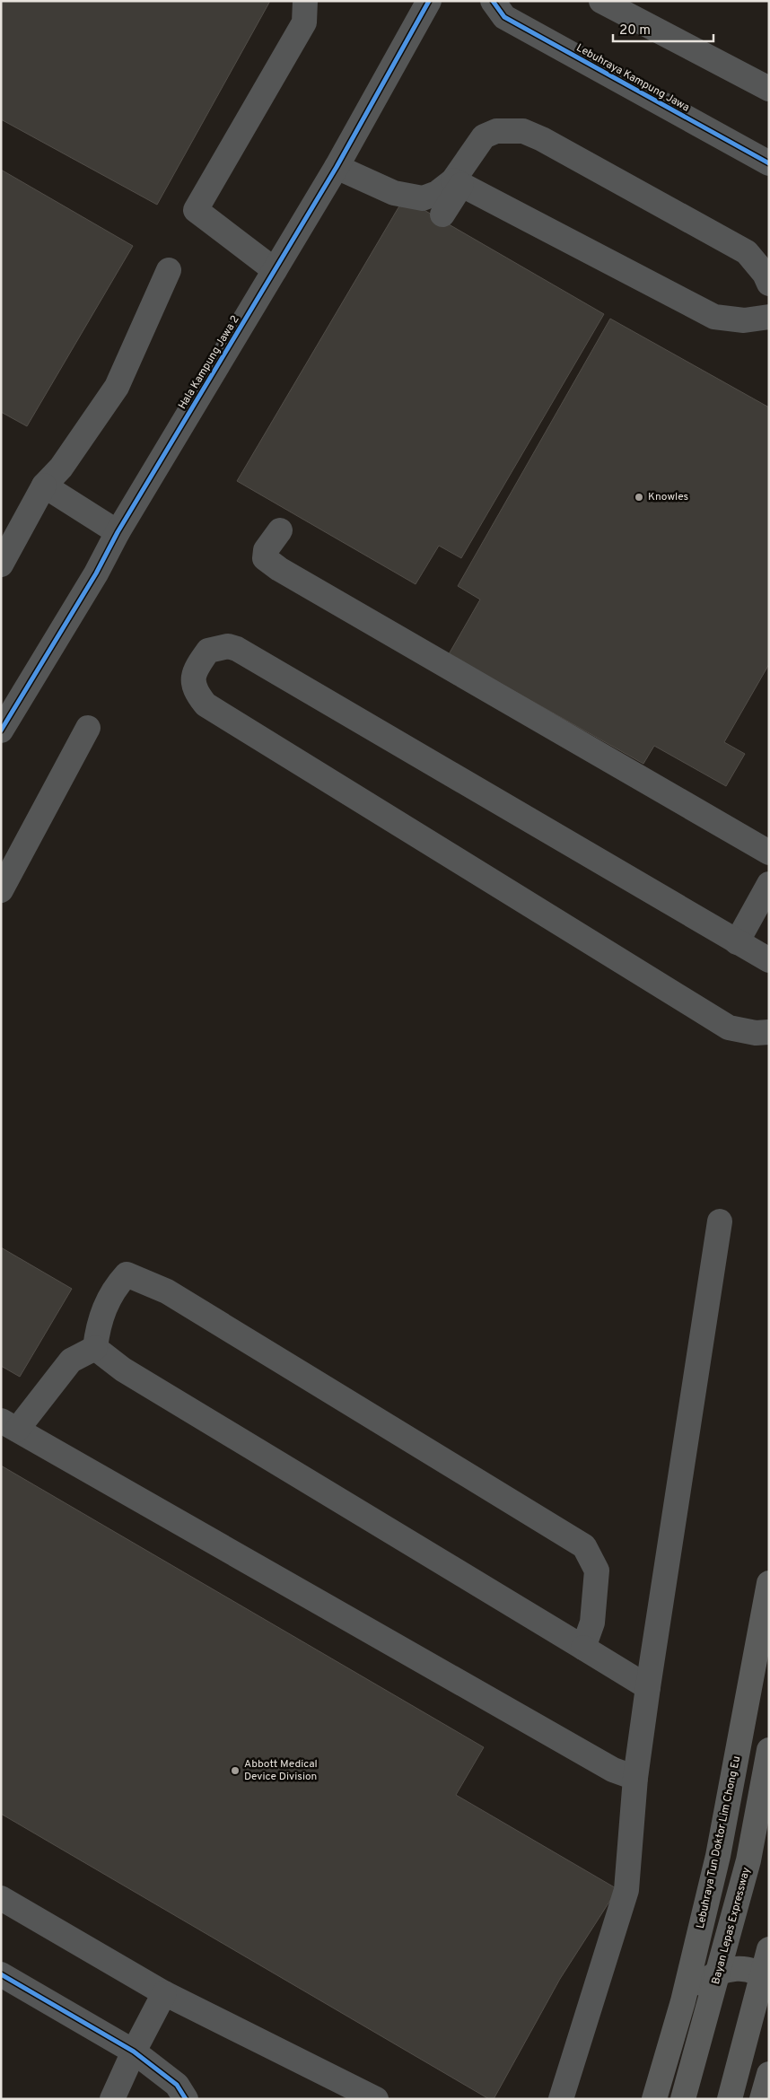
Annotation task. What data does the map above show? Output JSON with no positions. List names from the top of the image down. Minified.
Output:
{"streets":{"highway":["Lebuhraya Tun Doktor Lim Chong Eu","Bayan Lepas Expressway"],"street":["Lebuhraya Kampung Jawa","Hala Kampung Jawa 2"]},"places":["Knowles","Abbott Medical Device Division"],"scale_bar":"20 m"}
